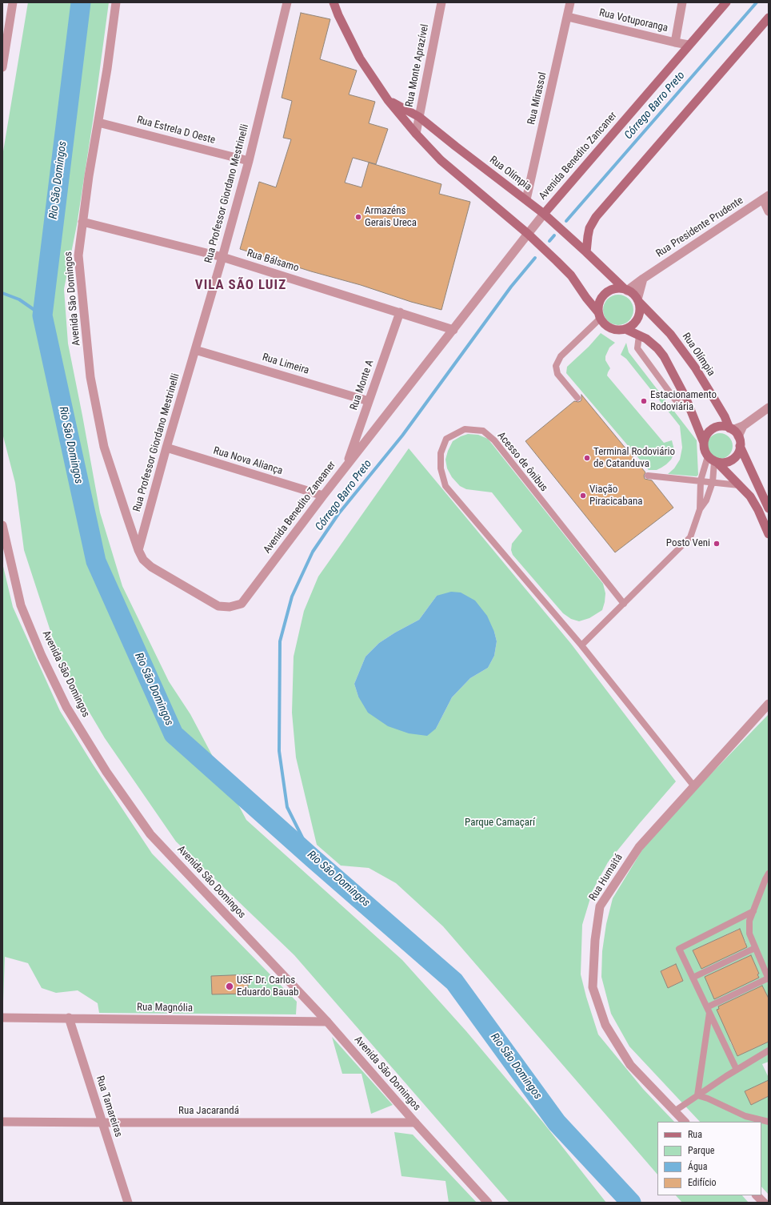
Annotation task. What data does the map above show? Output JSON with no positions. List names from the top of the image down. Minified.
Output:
{"streets":{"main road":["Avenida Benedito Zancaner","Rua Olímpia"],"street":["Rua Votuporanga","Rua Monte Aprazível","Rua Mirassol","Rua Estrela D Oeste","Rua Professor Giordano Mestrinelli","Rua Presidente Prudente","Rua Bálsamo","Avenida São Domingos","Rua Limeira","Rua Monte A","Rua Nova Aliança","Avenida Benedito Zaneaner","Rua Humaitá","Rua Magnólia","Rua Tamareiras","Rua Jacarandá"],"lane":["Acesso de ônibus"]},"crossings":[["Rua Votuporanga","Rua Mirassol"],["Rua Votuporanga","Avenida Benedito Zancaner"],["Rua Monte Aprazível","Rua Olímpia"],["Rua Mirassol","Rua Olímpia"],["Rua Estrela D Oeste","Rua Professor Giordano Mestrinelli"],["Rua Estrela D Oeste","Avenida São Domingos"],["Avenida Benedito Zancaner","Rua Olímpia"],["Avenida Benedito Zancaner","Rua Bálsamo"],["Avenida Benedito Zancaner","Avenida Benedito Zaneaner"],["Rua Olímpia","Rua Presidente Prudente"],["Rua Professor Giordano Mestrinelli","Rua Bálsamo"],["Rua Professor Giordano Mestrinelli","Avenida São Domingos"],["Rua Professor Giordano Mestrinelli","Rua Limeira"],["Rua Professor Giordano Mestrinelli","Rua Nova Aliança"],["Rua Professor Giordano Mestrinelli","Avenida Benedito Zaneaner"],["Rua Bálsamo","Avenida São Domingos"],["Rua Bálsamo","Rua Monte A"],["Rua Bálsamo","Avenida Benedito Zaneaner"],["Avenida São Domingos","Avenida Benedito Zaneaner"],["Avenida São Domingos","Rua Magnólia"],["Avenida São Domingos","Rua Jacarandá"],["Rua Limeira","Rua Monte A"],["Rua Monte A","Avenida Benedito Zaneaner"],["Rua Nova Aliança","Avenida Benedito Zaneaner"],["Acesso de ônibus","Rua Humaitá"],["Rua Magnólia","Rua Tamareiras"],["Rua Tamareiras","Rua Jacarandá"]],"districts":["VILA SÃO LUIZ"],"water":["Córrego Barro Preto","Rio São Domingos"],"parks":["Parque Camaçarí"],"places":["Armazéns Gerais Ureca","Estacionamento Rodoviária","Terminal Rodoviário de Catanduva","Viação Piracicabana","Posto Veni","USF Dr. Carlos Eduardo Bauab"],"legend":["Rua","Parque","Água","Edifício"]}
